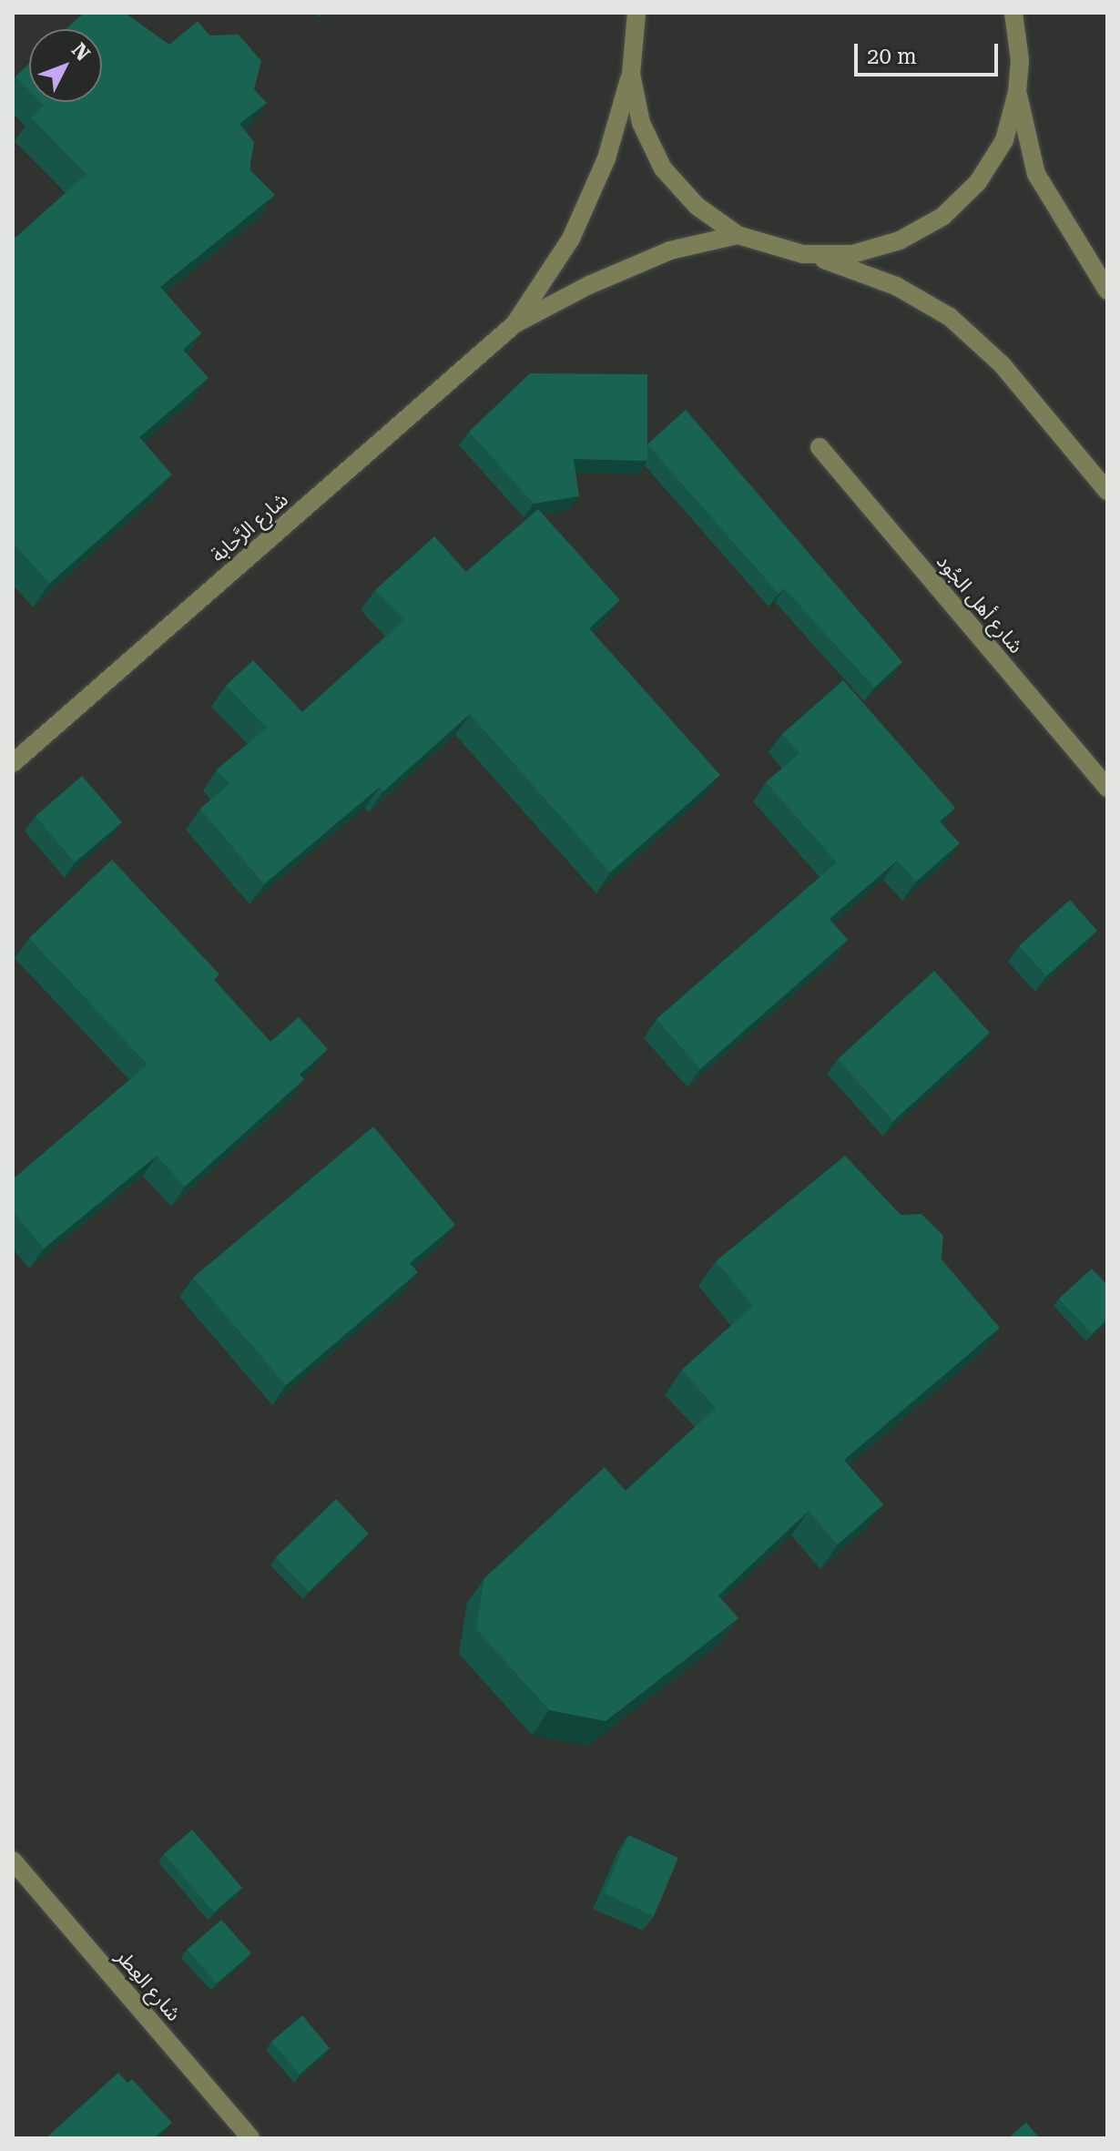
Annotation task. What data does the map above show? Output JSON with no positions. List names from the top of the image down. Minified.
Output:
{"streets":{"street":["شارع الرَّحابة","شارع أهل الجُود","شارع العِطر"]},"scale_bar":"20 m","north":"top right"}
